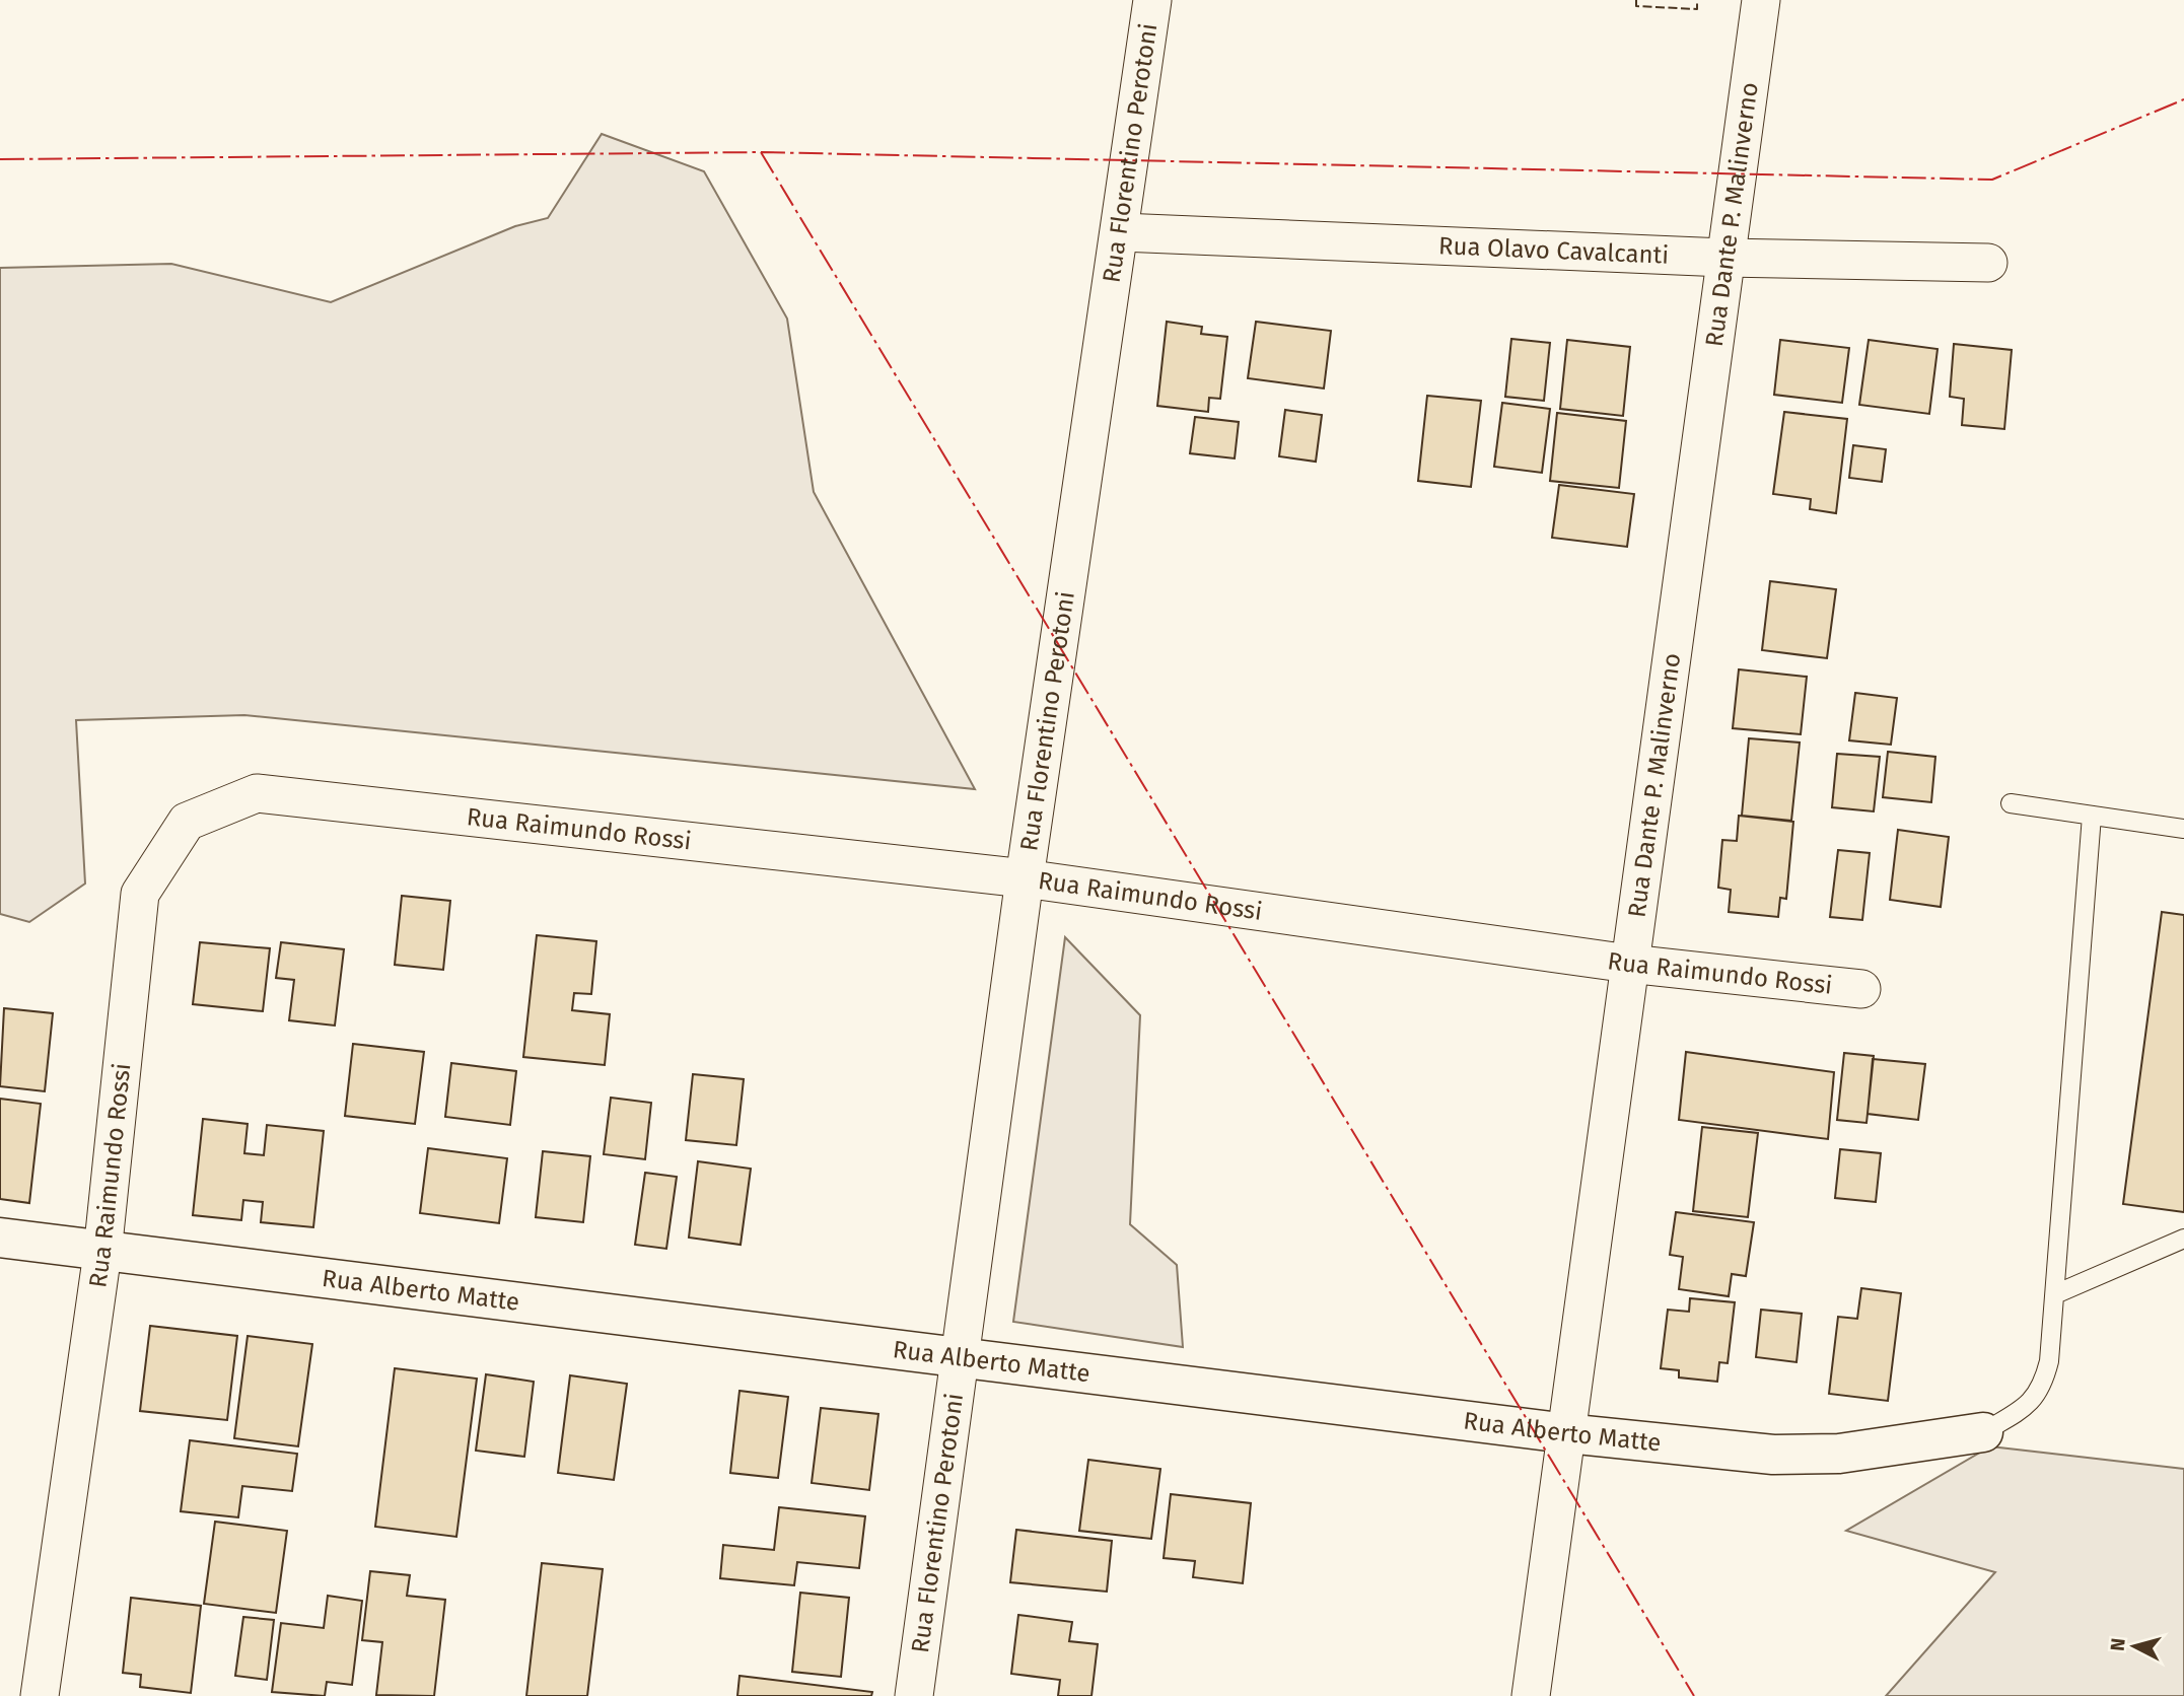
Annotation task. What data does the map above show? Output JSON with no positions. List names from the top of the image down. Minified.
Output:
{"streets":{"street":["Rua Florentino Perotoni","Rua Dante P. Malinverno","Rua Olavo Cavalcanti","Rua Raimundo Rossi","Rua Alberto Matte"]},"crossings":[["Rua Florentino Perotoni","Rua Olavo Cavalcanti"],["Rua Florentino Perotoni","Rua Raimundo Rossi"],["Rua Florentino Perotoni","Rua Alberto Matte"],["Rua Dante P. Malinverno","Rua Olavo Cavalcanti"],["Rua Dante P. Malinverno","Rua Raimundo Rossi"],["Rua Dante P. Malinverno","Rua Alberto Matte"],["Rua Raimundo Rossi","Rua Alberto Matte"]],"north":"left"}
